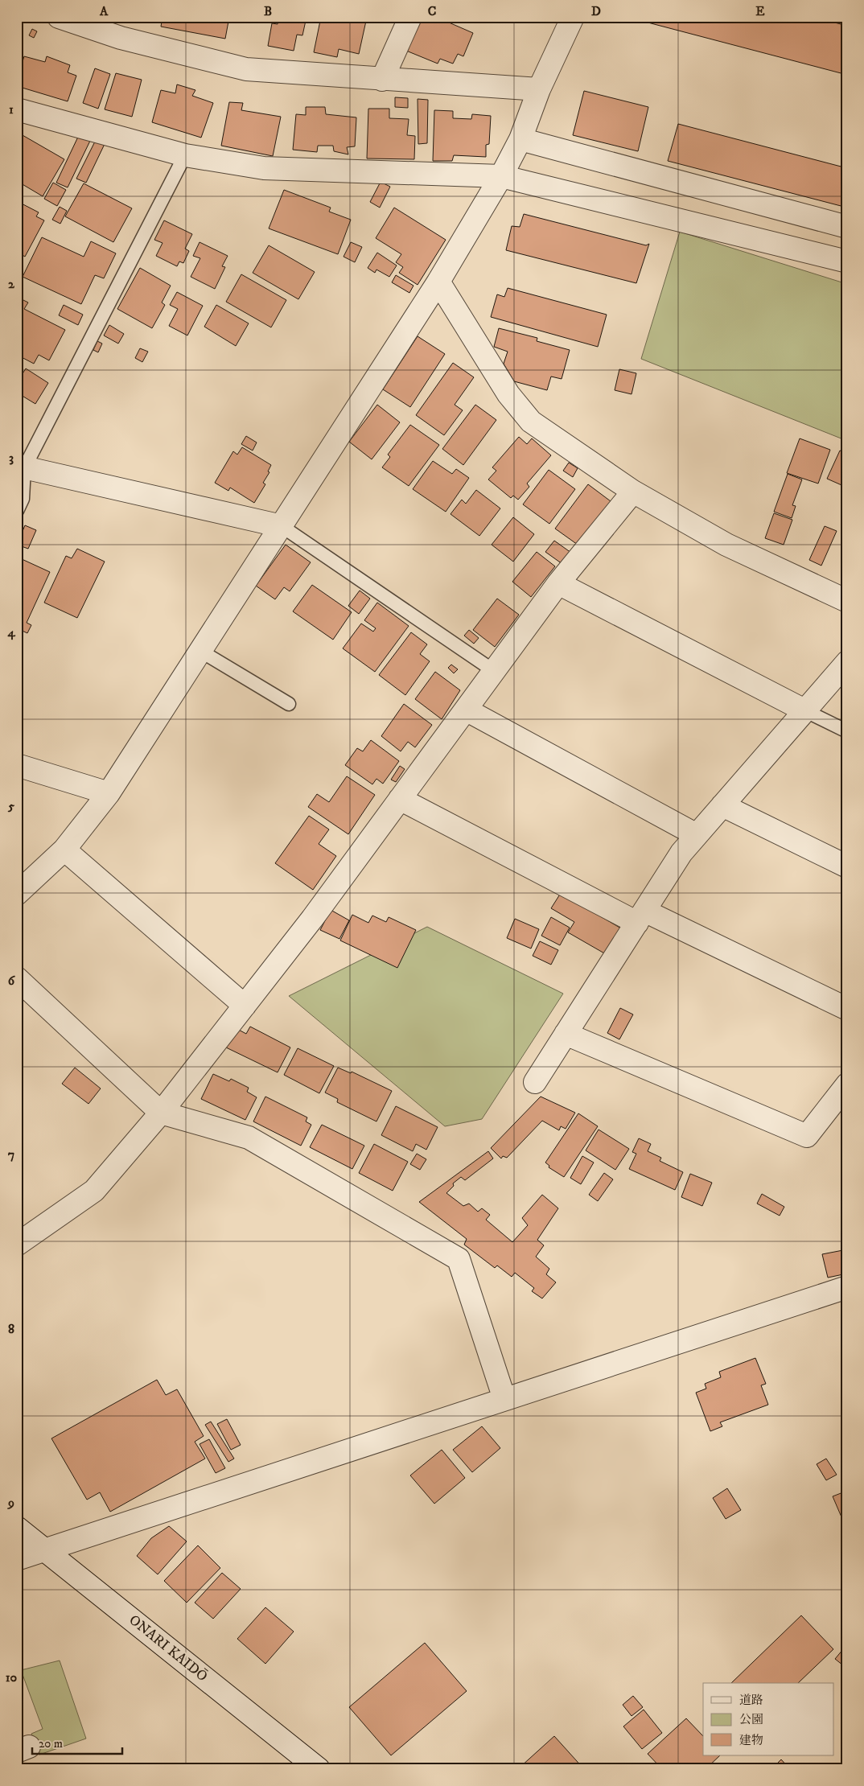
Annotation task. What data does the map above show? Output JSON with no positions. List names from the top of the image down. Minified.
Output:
{"streets":{"street":["ONARI KAIDŌ"]},"legend":["道路","公園","建物"],"scale_bar":"20 m","grid":{"columns":["A","B","C","D","E"],"rows":["1","2","3","4","5","6","7","8","9","10"]}}
